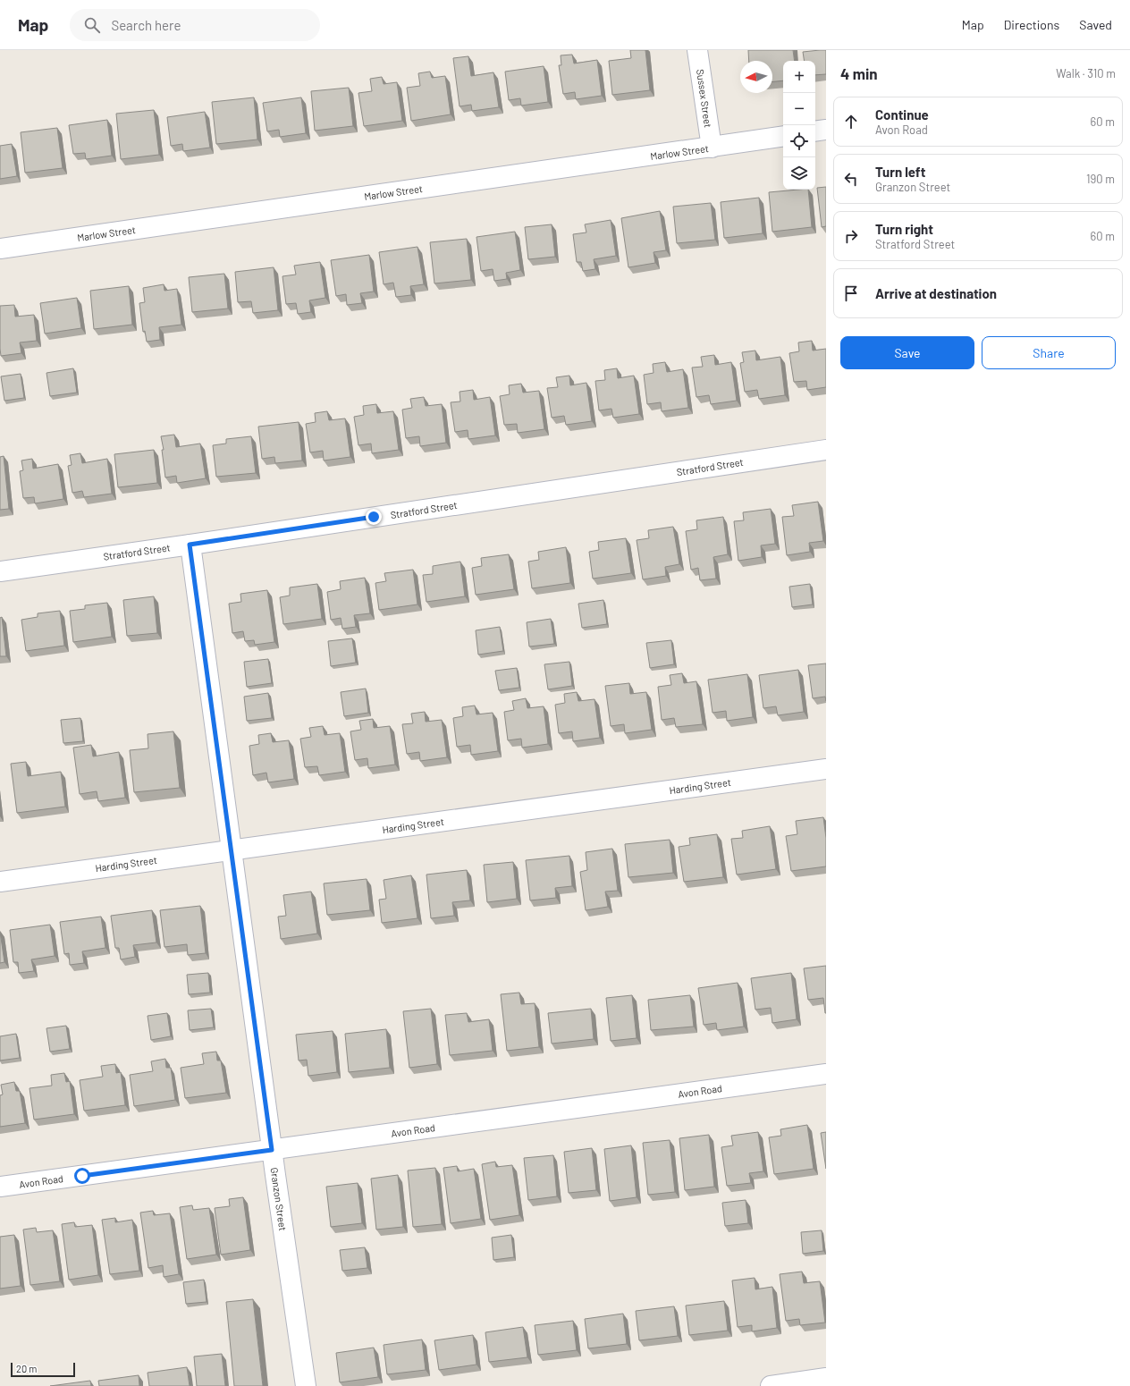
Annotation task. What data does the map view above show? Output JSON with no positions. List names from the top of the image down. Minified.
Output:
{"streets":{"street":["Sussex Street","Marlow Street","Stratford Street","Harding Street","Avon Road","Granzon Street"]},"crossings":[["Sussex Street","Marlow Street"],["Stratford Street","Granzon Street"],["Harding Street","Granzon Street"],["Avon Road","Granzon Street"]],"scale_bar":"20 m","north":"left","page":{"header":"Map","search":"Search here","nav":["Map","Directions","Saved"],"heading":["4 min","Walk · 310 m"],"map_buttons":["+","−"],"list":[["Continue","Avon Road","60 m"],["Turn left","Granzon Street","190 m"],["Turn right","Stratford Street","60 m"],"Arrive at destination"],"buttons":["Save","Share"],"scale":"20 m"}}
